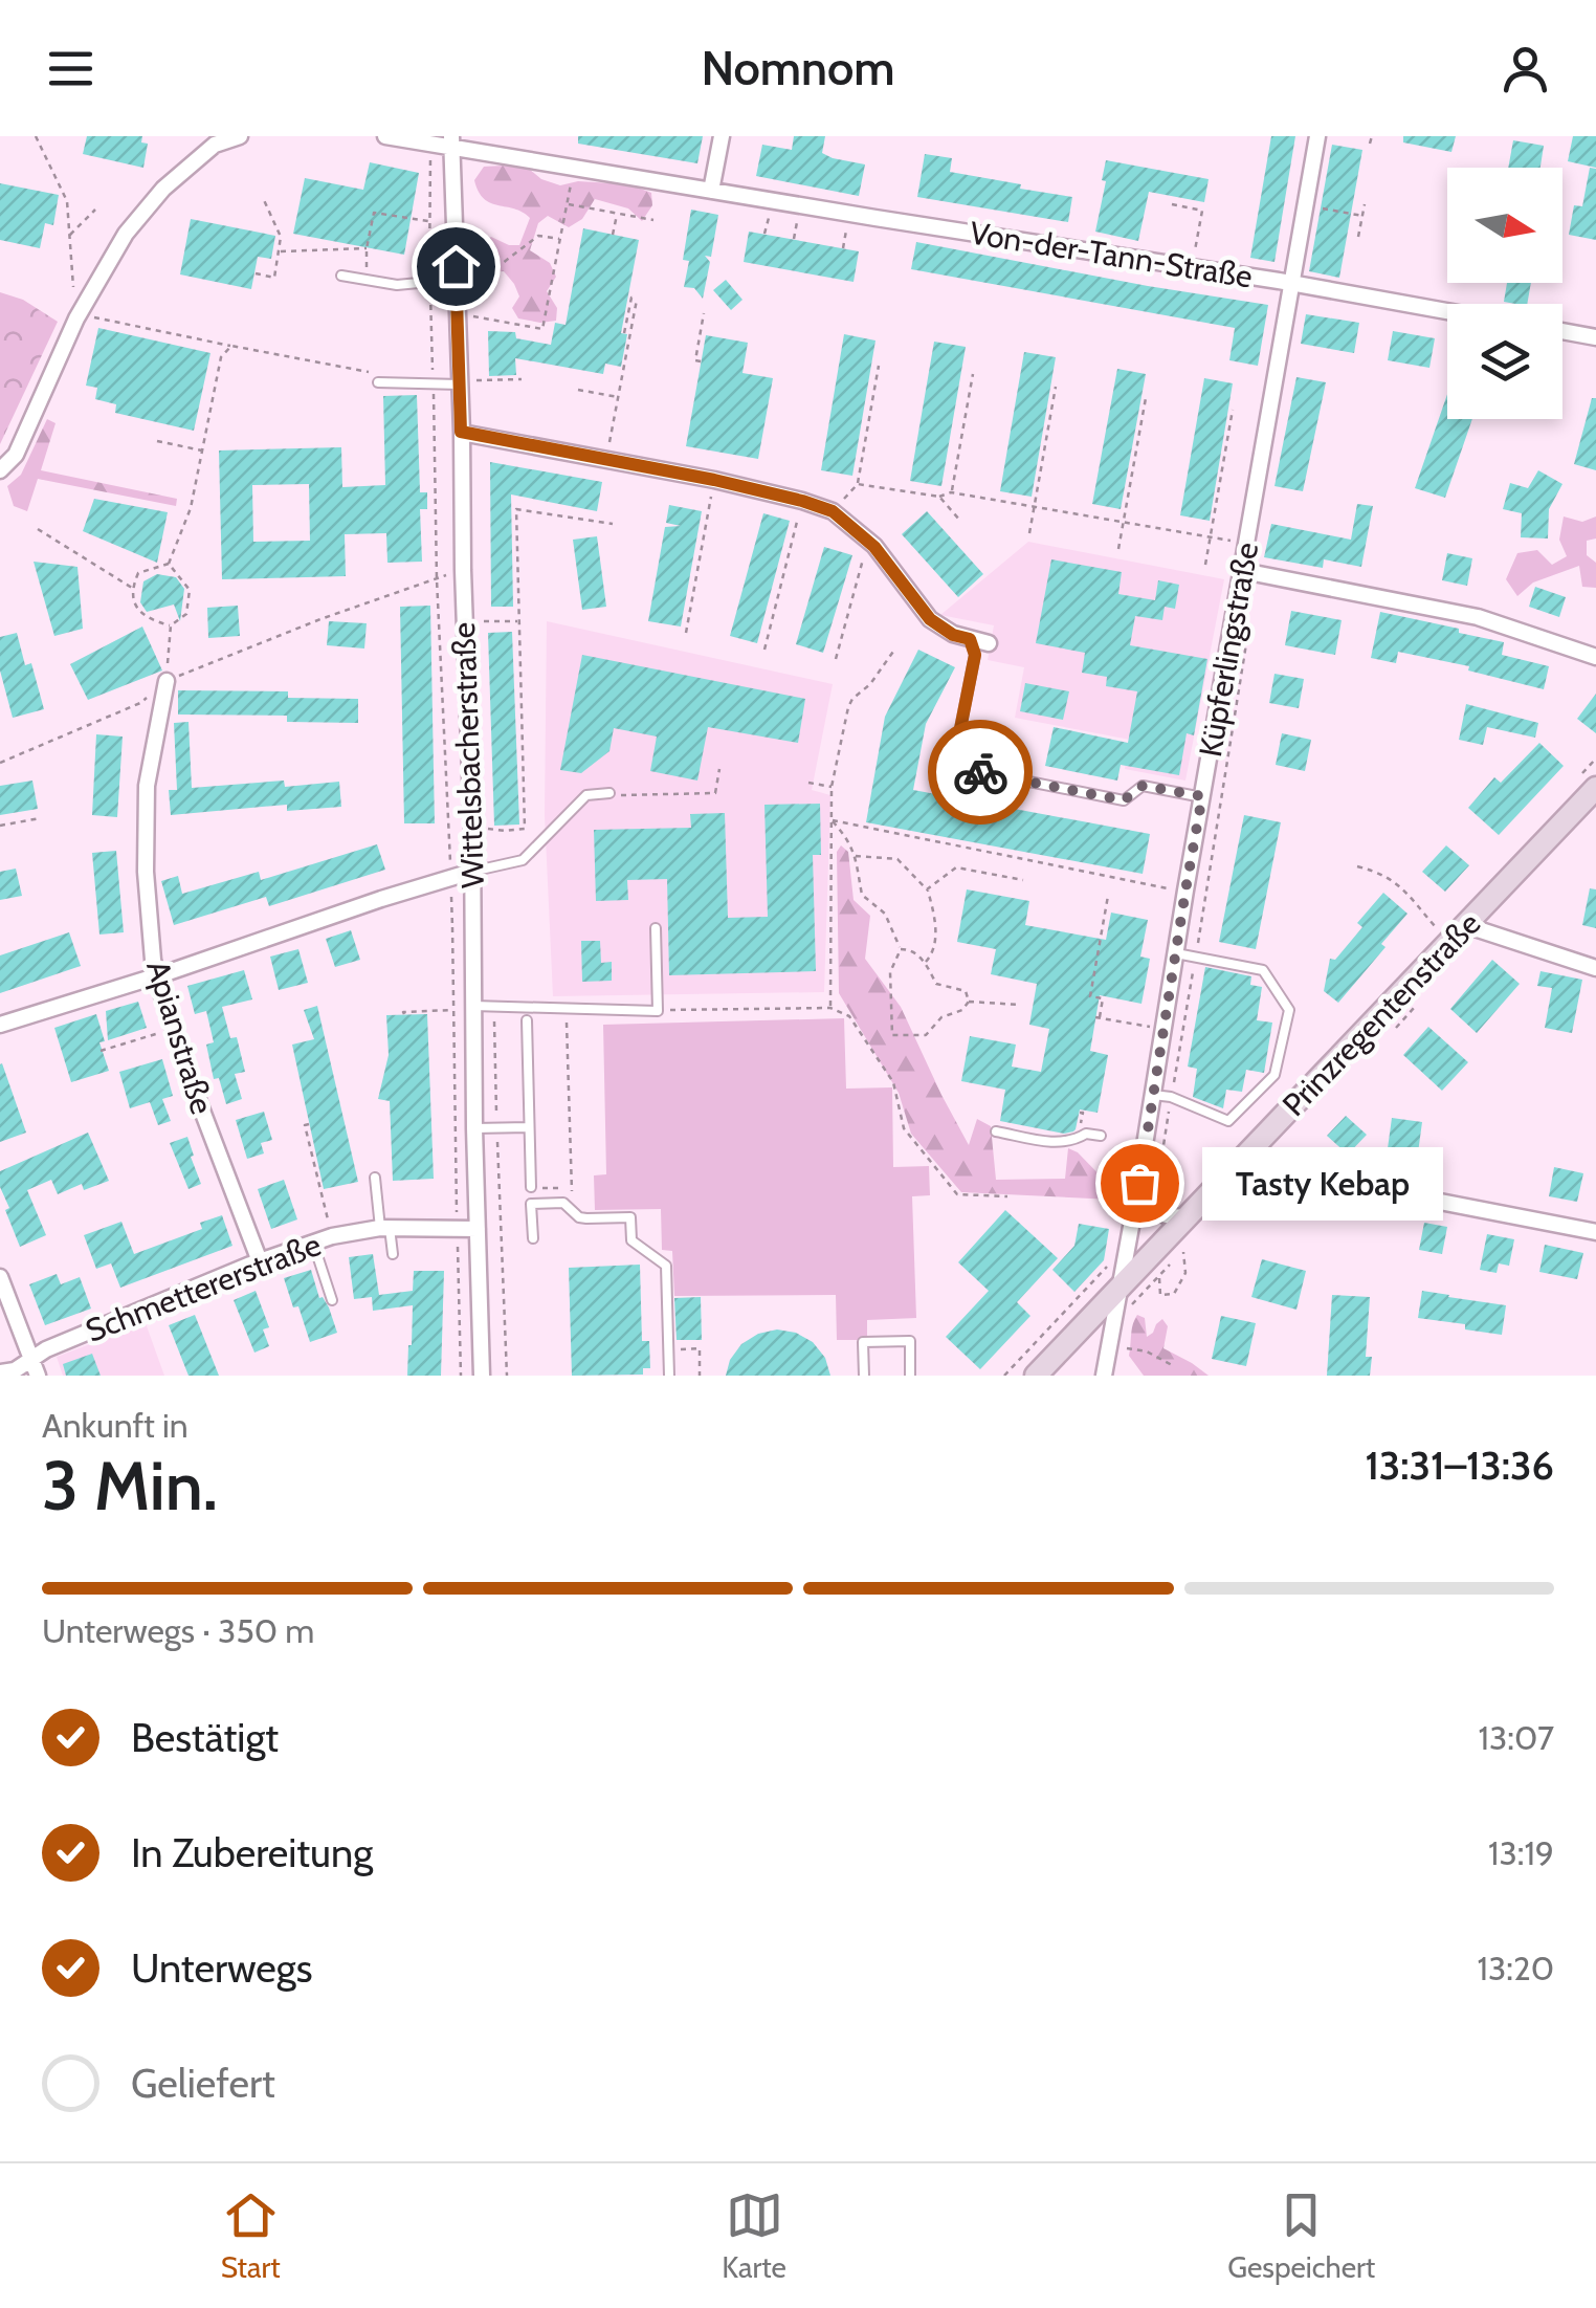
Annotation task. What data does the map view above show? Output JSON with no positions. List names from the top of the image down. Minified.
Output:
{"streets":{"main road":["Prinzregentenstraße"],"street":["Von-der-Tann-Straße","Küpferlingstraße","Wittelsbacherstraße","Apianstraße","Schmettererstraße"]},"crossings":[["Von-der-Tann-Straße","Küpferlingstraße"],["Von-der-Tann-Straße","Wittelsbacherstraße"],["Küpferlingstraße","Prinzregentenstraße"],["Wittelsbacherstraße","Schmettererstraße"],["Apianstraße","Schmettererstraße"]],"places":["Tasty Kebap"],"north":"right","page":{"header":"Nomnom","bubble":"Tasty Kebap","heading":["3 Min.","Ankunft in","13:31–13:36"],"bar":"Unterwegs · 350 m","list":[["Bestätigt","13:07"],["In Zubereitung","13:19"],["Unterwegs","13:20"],"Geliefert"],"tabs":["Start","Karte","Gespeichert"]}}
